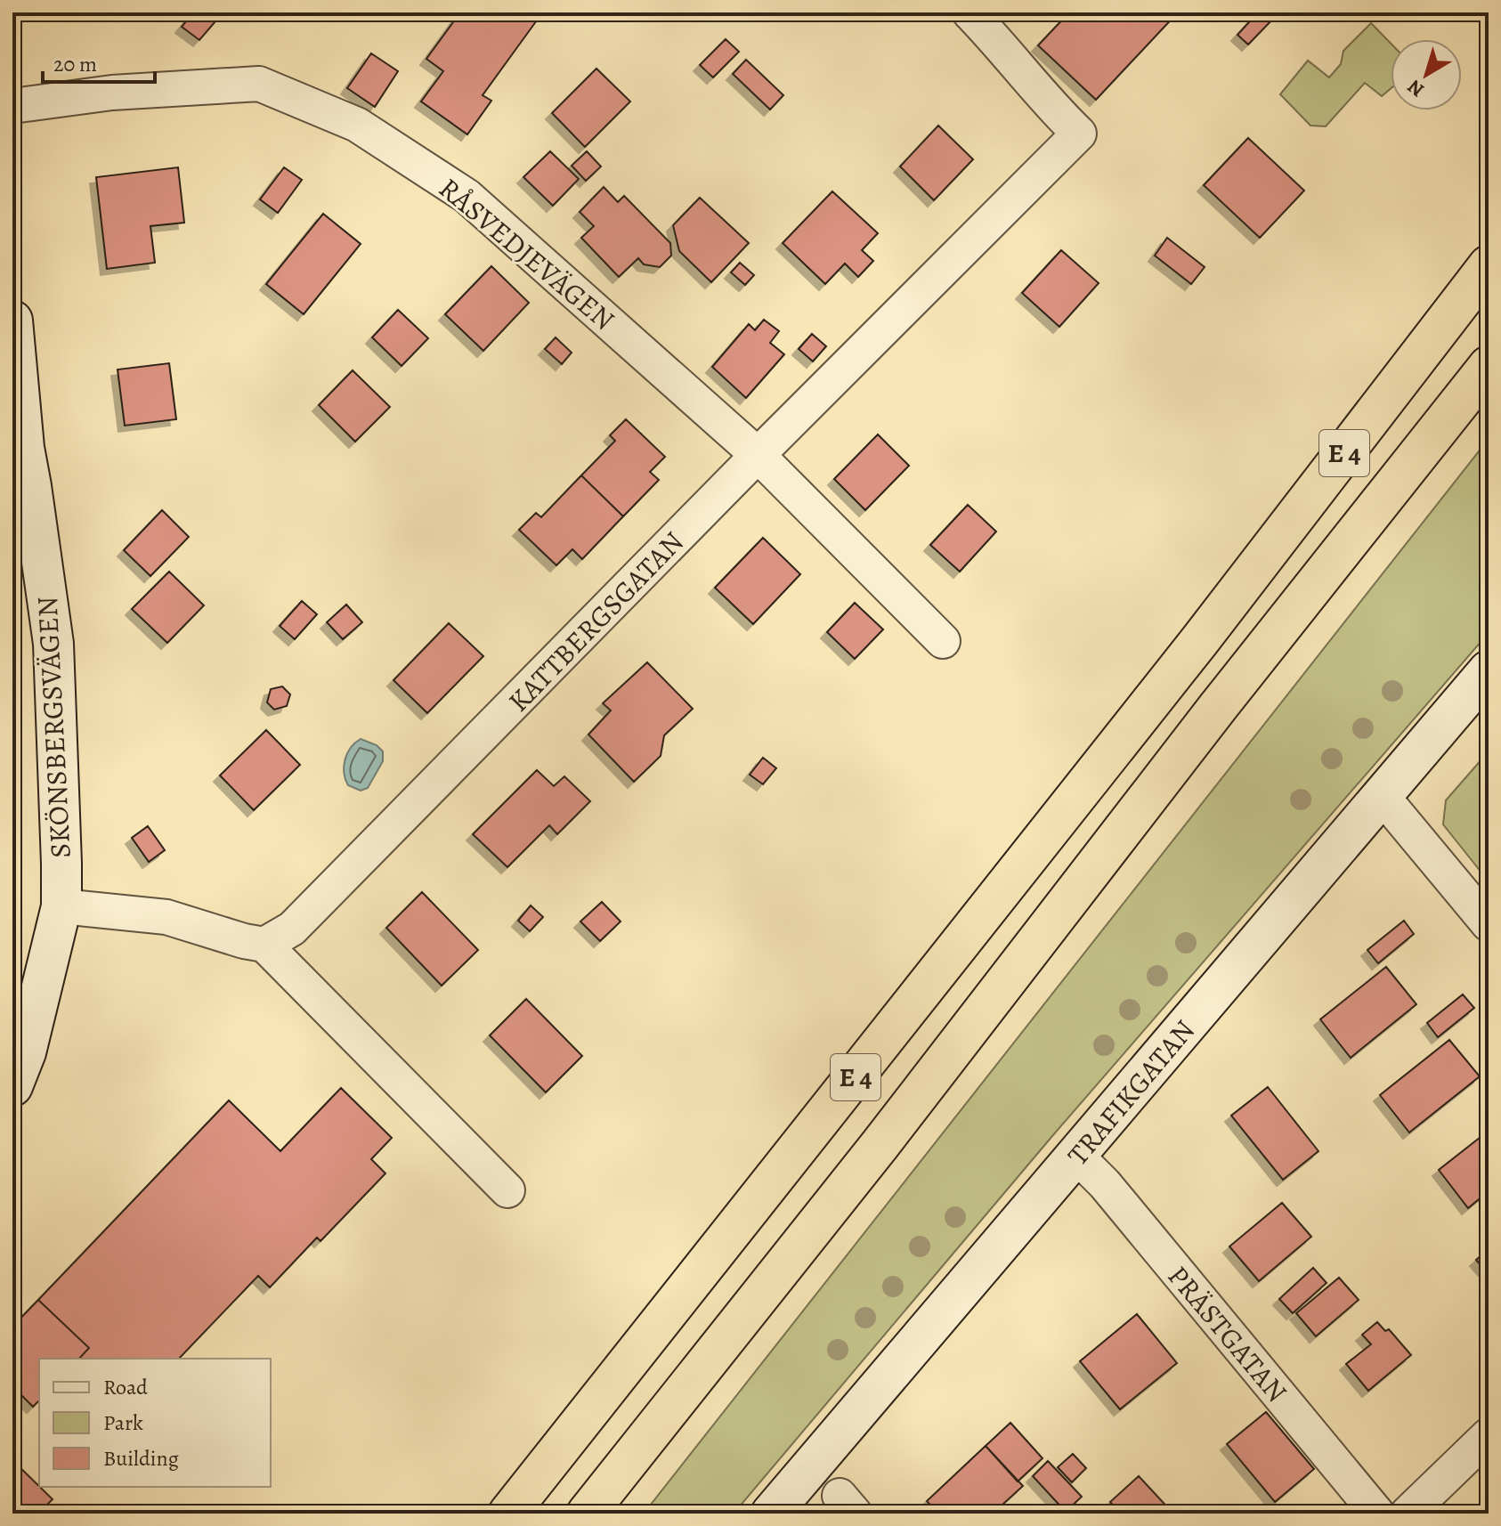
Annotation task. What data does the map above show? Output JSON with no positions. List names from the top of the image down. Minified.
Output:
{"streets":{"highway":["E 4"],"main road":["SKÖNSBERGSVÄGEN","TRAFIKGATAN"],"street":["RÅSVEDJEVÄGEN","KATTBERGSGATAN","PRÄSTGATAN"]},"crossings":[["RÅSVEDJEVÄGEN","KATTBERGSGATAN"],["TRAFIKGATAN","PRÄSTGATAN"]],"legend":["Road","Park","Building"],"scale_bar":"20 m","north":"bottom left"}
